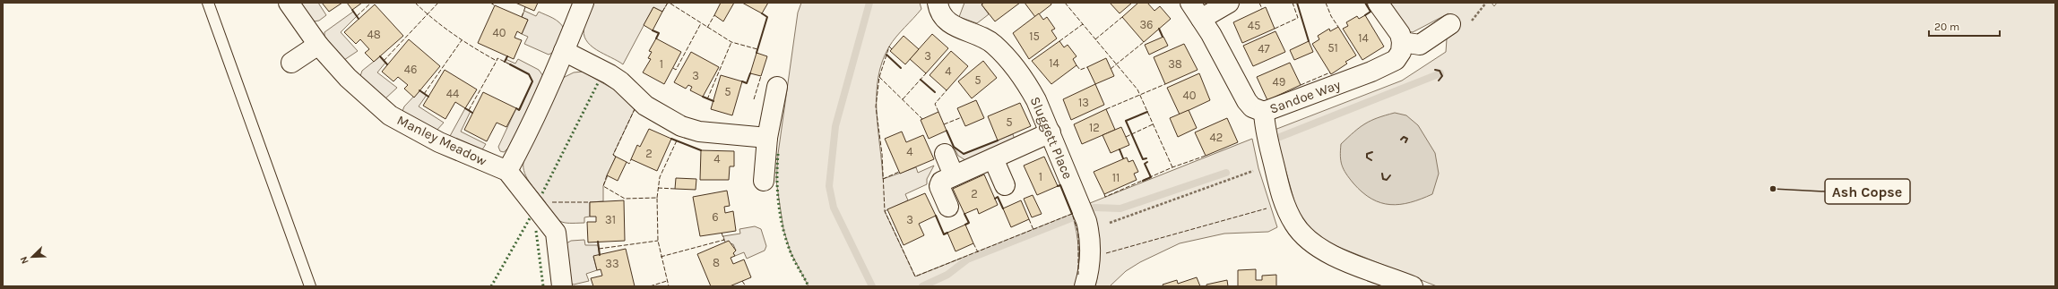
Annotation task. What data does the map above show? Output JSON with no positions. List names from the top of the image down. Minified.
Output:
{"streets":{"street":["Sandoe Way","Sluggett Place","Manley Meadow"]},"places":["Ash Copse"],"house_numbers":["36","45","40","48","15","14","51","47","3","14","1","38","46","4","3","5","49","5","44","40","13","5","12","42","4","2","4","1","11","2","6","31","3","8","33"],"scale_bar":"20 m","north":"bottom left"}
